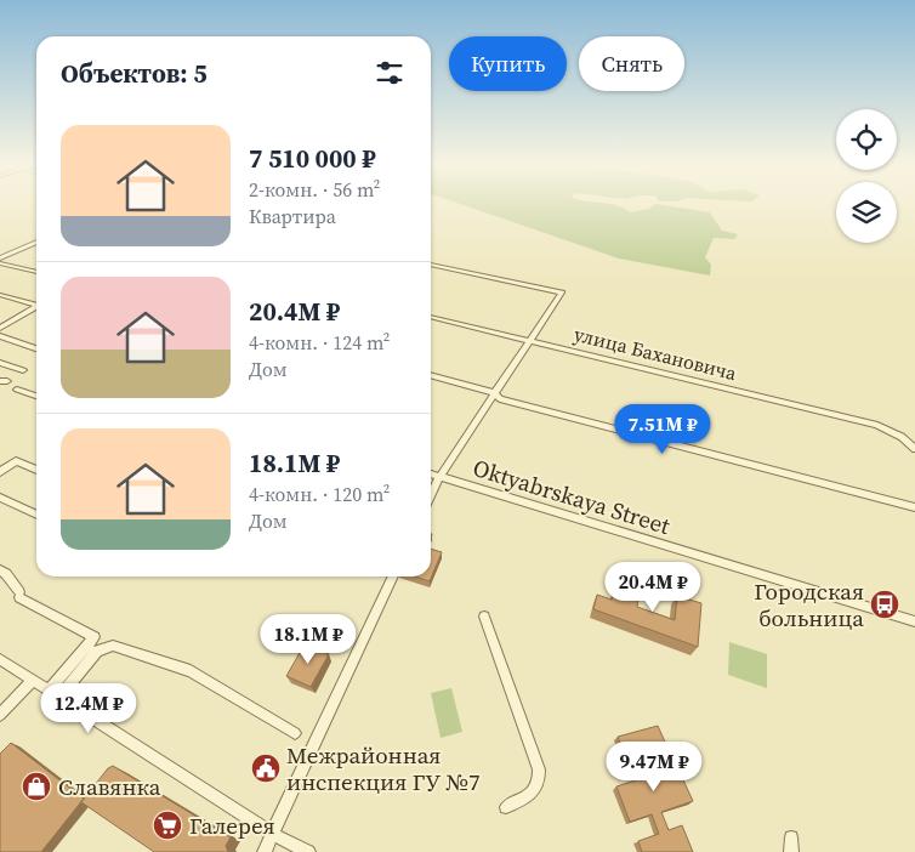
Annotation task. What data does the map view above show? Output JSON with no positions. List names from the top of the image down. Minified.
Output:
{"streets":{"street":["улица Бахановича","Oktyabrskaya Street"]},"places":{"bus stop":["Городская больница"],"public building":["Межрайонная инспекция ГУ №7"],"shop":["Славянка"],"supermarket":["Галерея"]},"page":{"chip":["Купить","Снять"],"heading":"Объектов: 5","list":[{"name":"7 510 000 ₽","note":"2-комн. · 56 m² · Квартира"},{"name":"20.4M ₽","note":"4-комн. · 124 m² · Дом"},{"name":"18.1M ₽","note":"4-комн. · 120 m² · Дом"}],"price":["7.51M ₽","20.4M ₽","18.1M ₽","12.4M ₽","9.47M ₽"]}}
